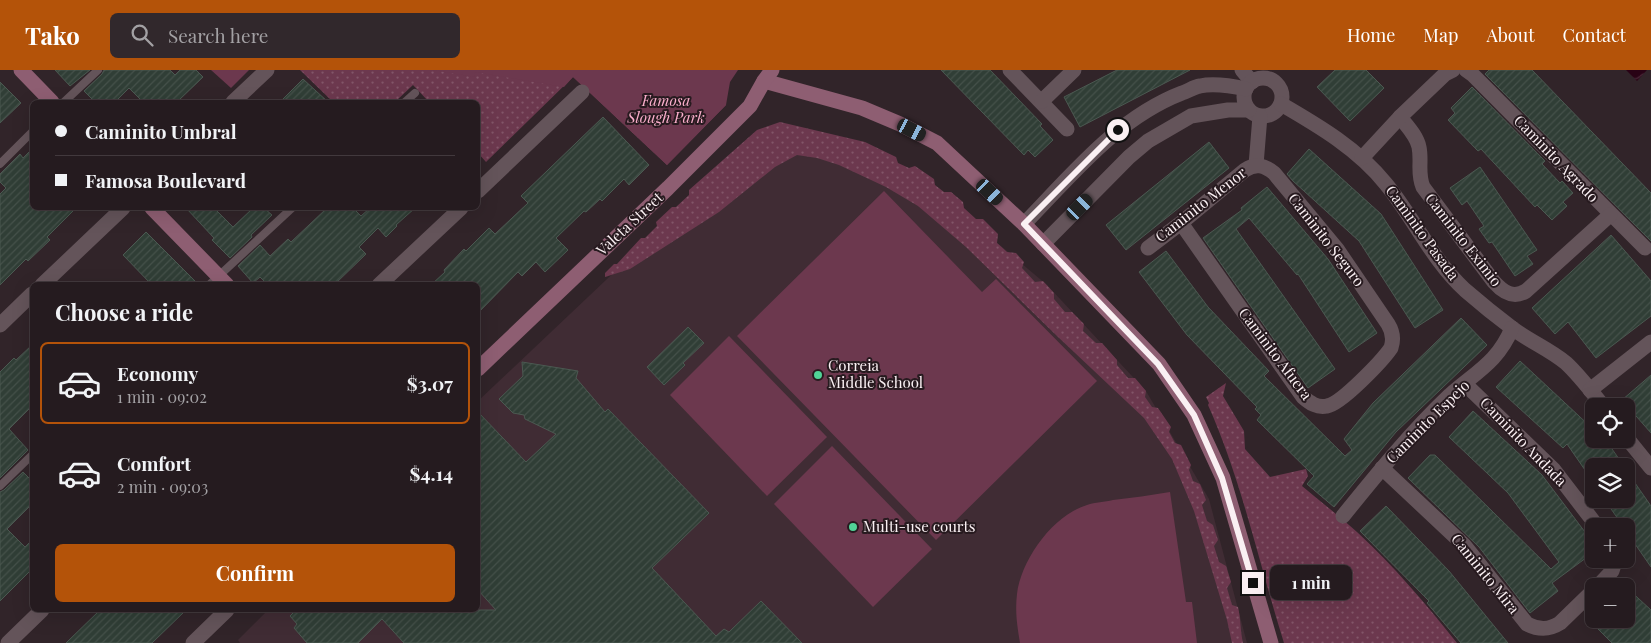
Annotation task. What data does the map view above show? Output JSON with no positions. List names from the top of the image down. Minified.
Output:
{"streets":{"street":["Caminito Agrado","Caminito Menor","Valeta Street","Caminito Pasada","Caminito Seguro","Caminito Eximio","Caminito Afuera","Caminito Espejo","Caminito Andada","Caminito Mira"]},"crossings":[["Caminito Agrado","Caminito Eximio"],["Caminito Menor","Caminito Seguro"],["Caminito Menor","Caminito Afuera"],["Caminito Pasada","Caminito Espejo"],["Caminito Seguro","Caminito Afuera"],["Caminito Espejo","Caminito Andada"],["Caminito Espejo","Caminito Mira"]],"parks":["Famosa Slough Park"],"places":["Correia Middle School","Multi-use courts"],"page":{"header":"Tako","search":"Search here","nav":["Home","Map","About","Contact"],"banner":["Caminito Umbral","Famosa Boulevard"],"heading":"Choose a ride","list":[{"name":"Economy","note":"1 min · 09:02","value":"$3.07"},{"name":"Comfort","note":"2 min · 09:03","value":"$4.14"}],"map_buttons":["+","−"],"buttons":"Confirm","bubble":"1 min"}}
